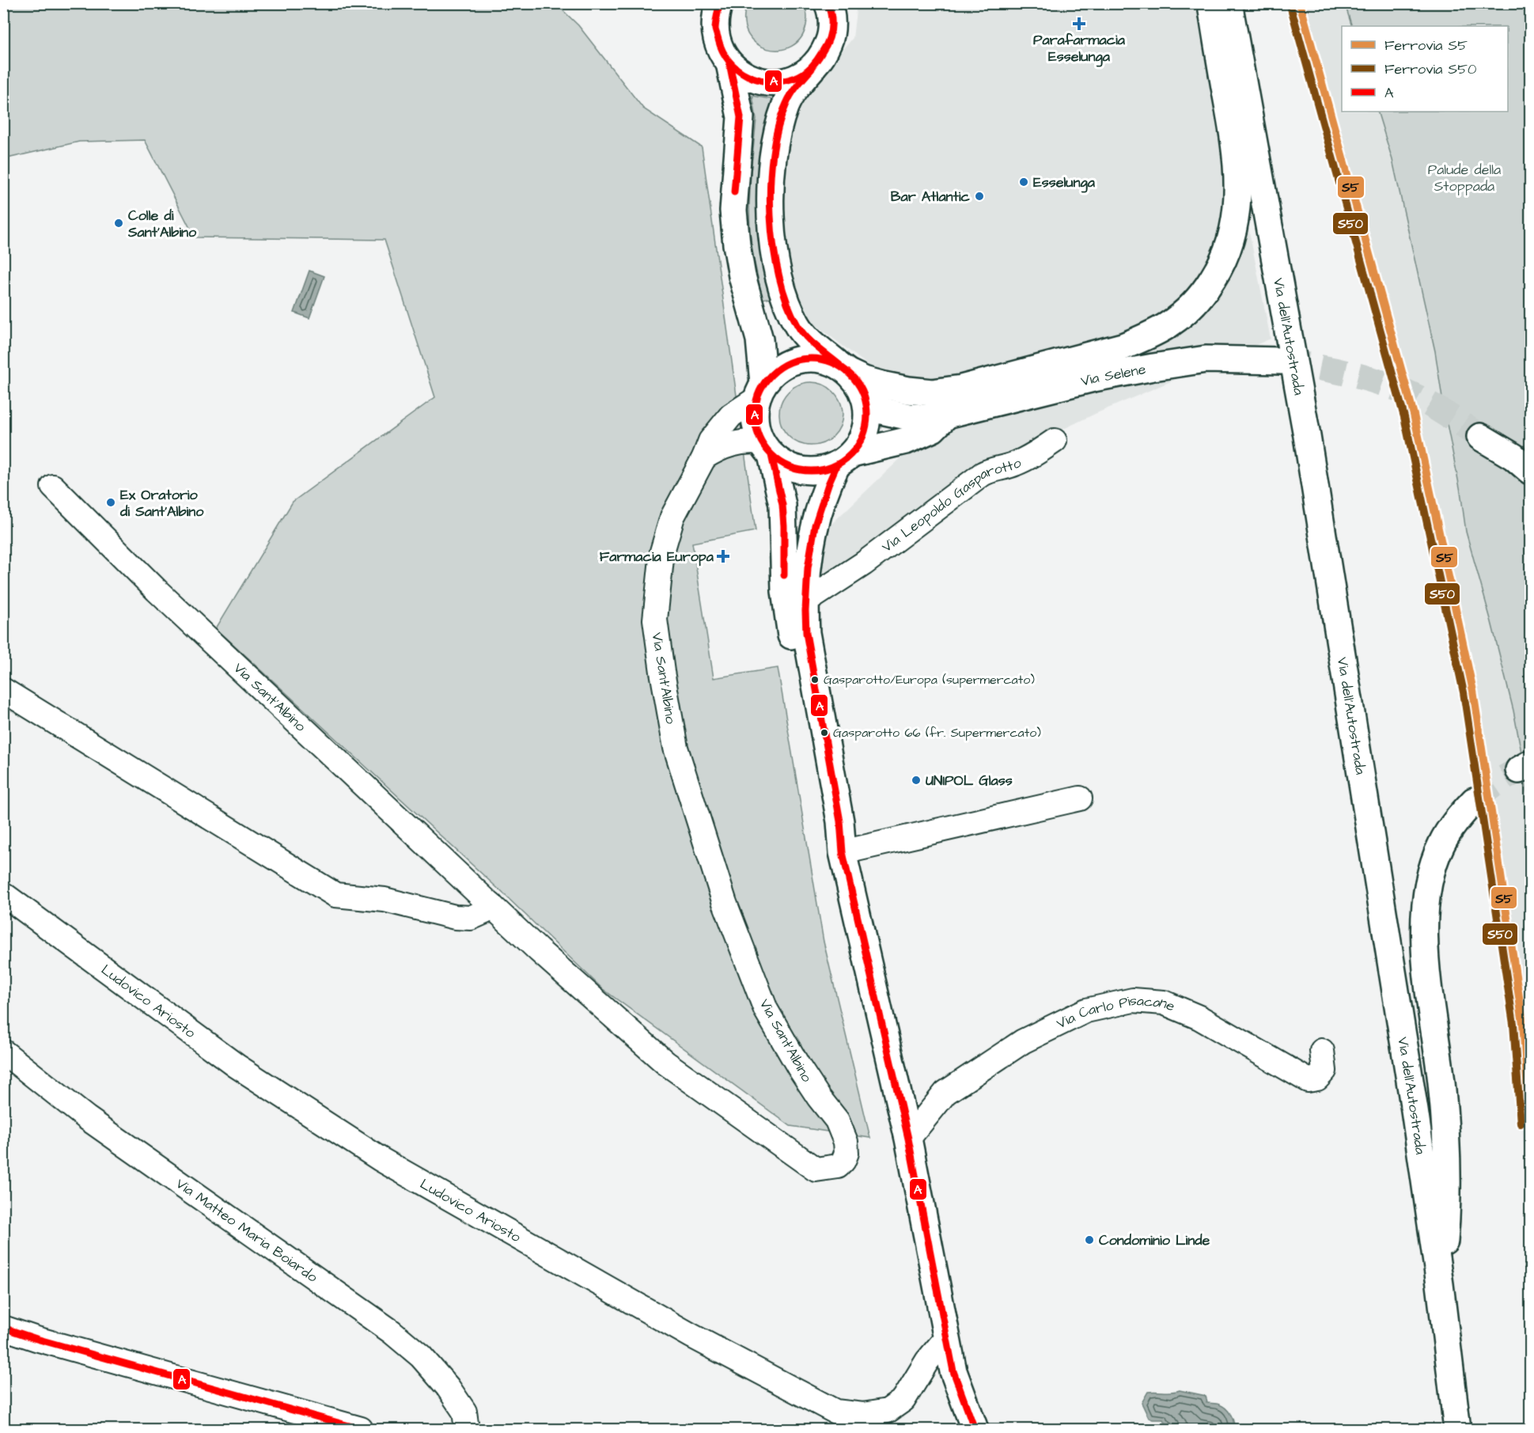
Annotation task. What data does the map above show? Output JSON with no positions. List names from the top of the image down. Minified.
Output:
{"streets":{"main road":["Via dell'Autostrada","Via Selene"],"street":["Via Leopoldo Gasparotto","Via Sant'Albino","Ludovico Ariosto","Via Carlo Pisacane","Via Matteo Maria Boiardo"]},"crossings":[["Via Selene","Via Sant'Albino"]],"parks":["Palude della Stoppada"],"places":{"health":["Parafarmacia Esselunga","Farmacia Europa"],"other":["Esselunga","Bar Atlantic","Colle di Sant'Albino","Ex Oratorio di Sant'Albino","Gasparotto/Europa (supermercato)","Gasparotto 66 (fr. Supermercato)","UNIPOL Glass","Condominio Linde"]},"lines":["rail line S5","transit line A","rail line S50"],"legend":["Ferrovia S5","Ferrovia S50","A"]}
